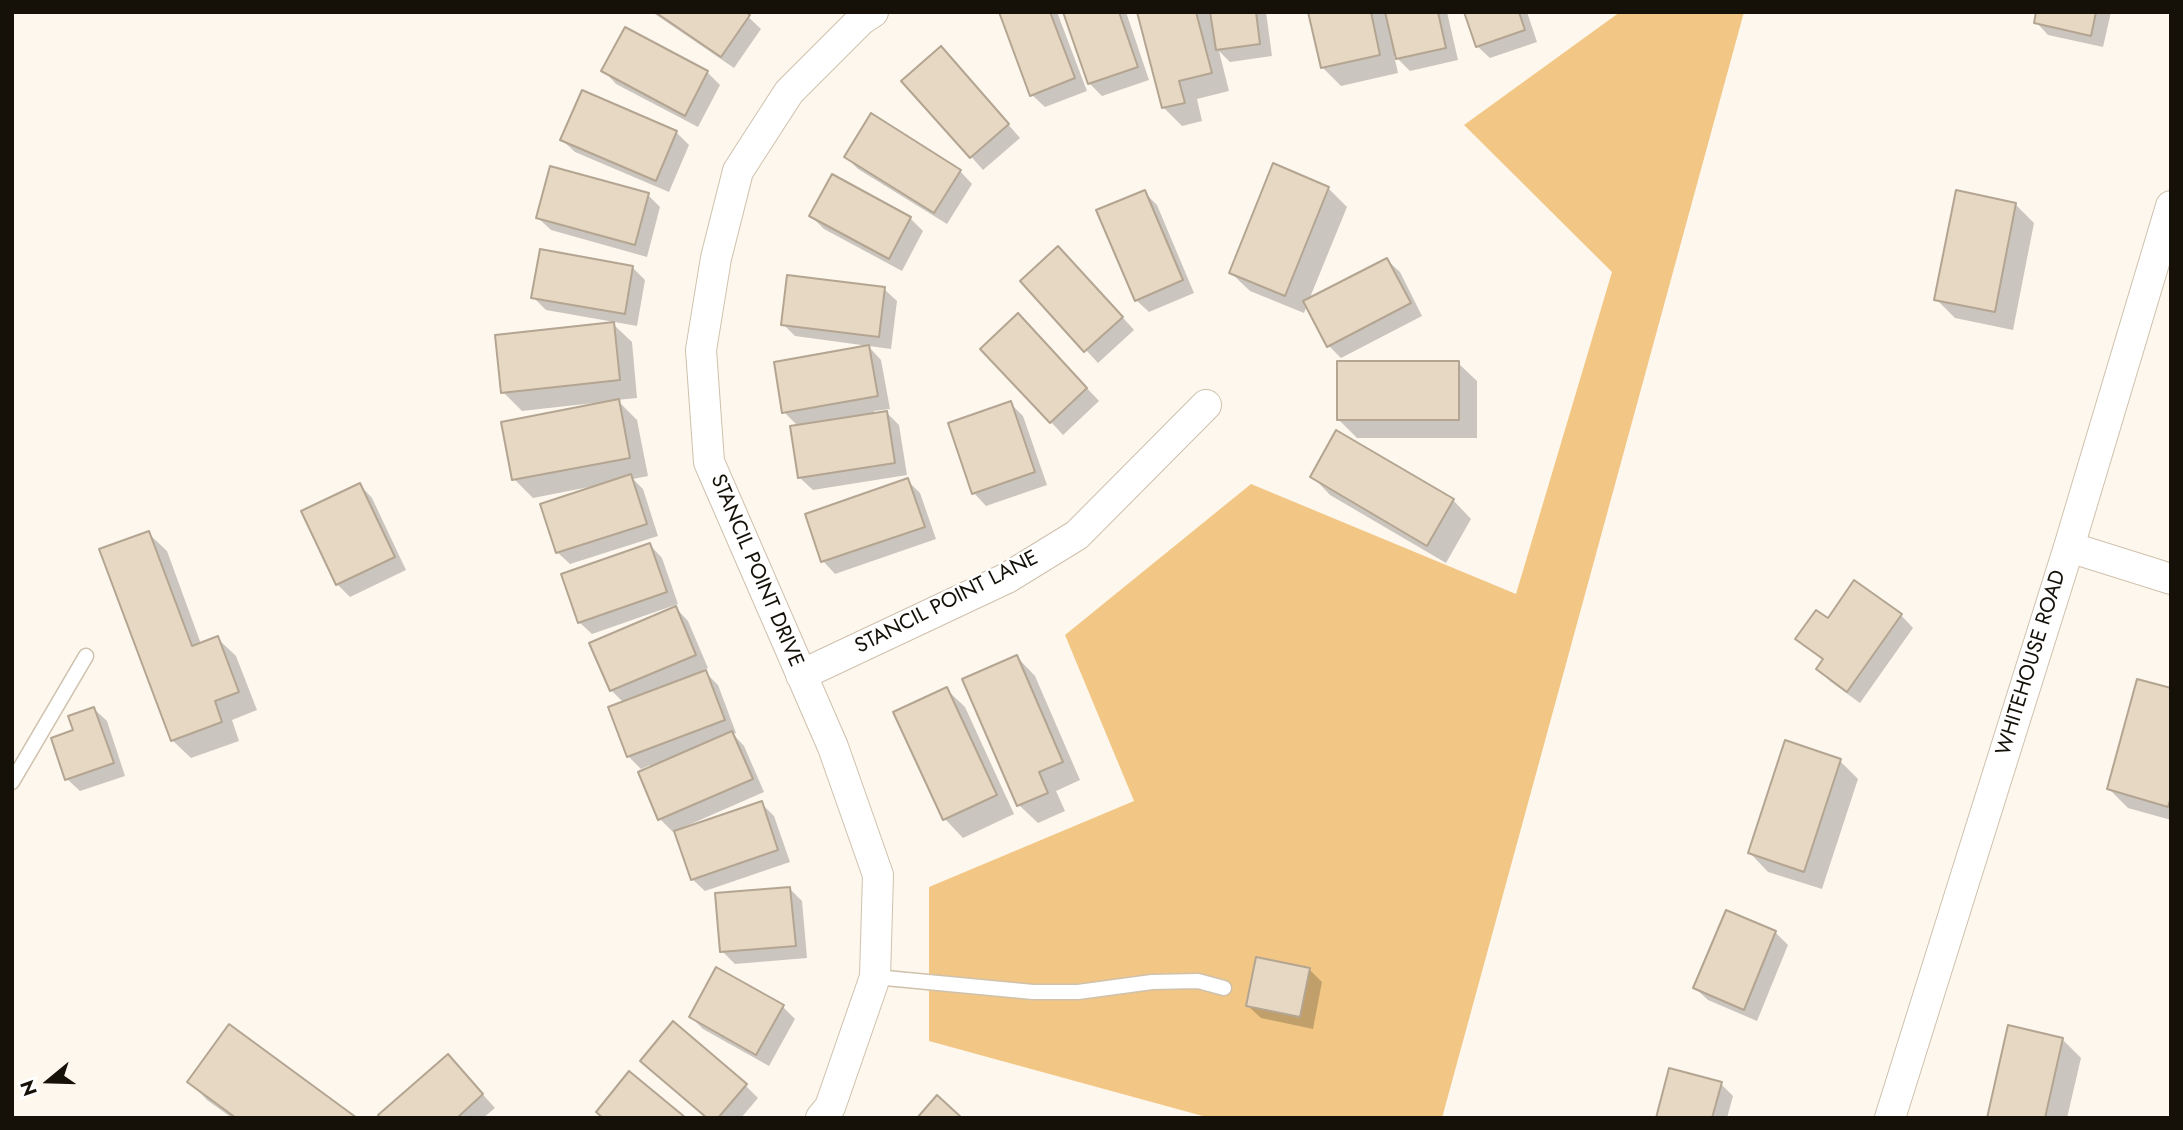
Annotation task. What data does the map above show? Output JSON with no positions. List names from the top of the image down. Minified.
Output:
{"streets":{"street":["STANCIL POINT DRIVE","STANCIL POINT LANE","WHITEHOUSE ROAD"]},"crossings":[["STANCIL POINT DRIVE","STANCIL POINT LANE"]],"north":"left"}
